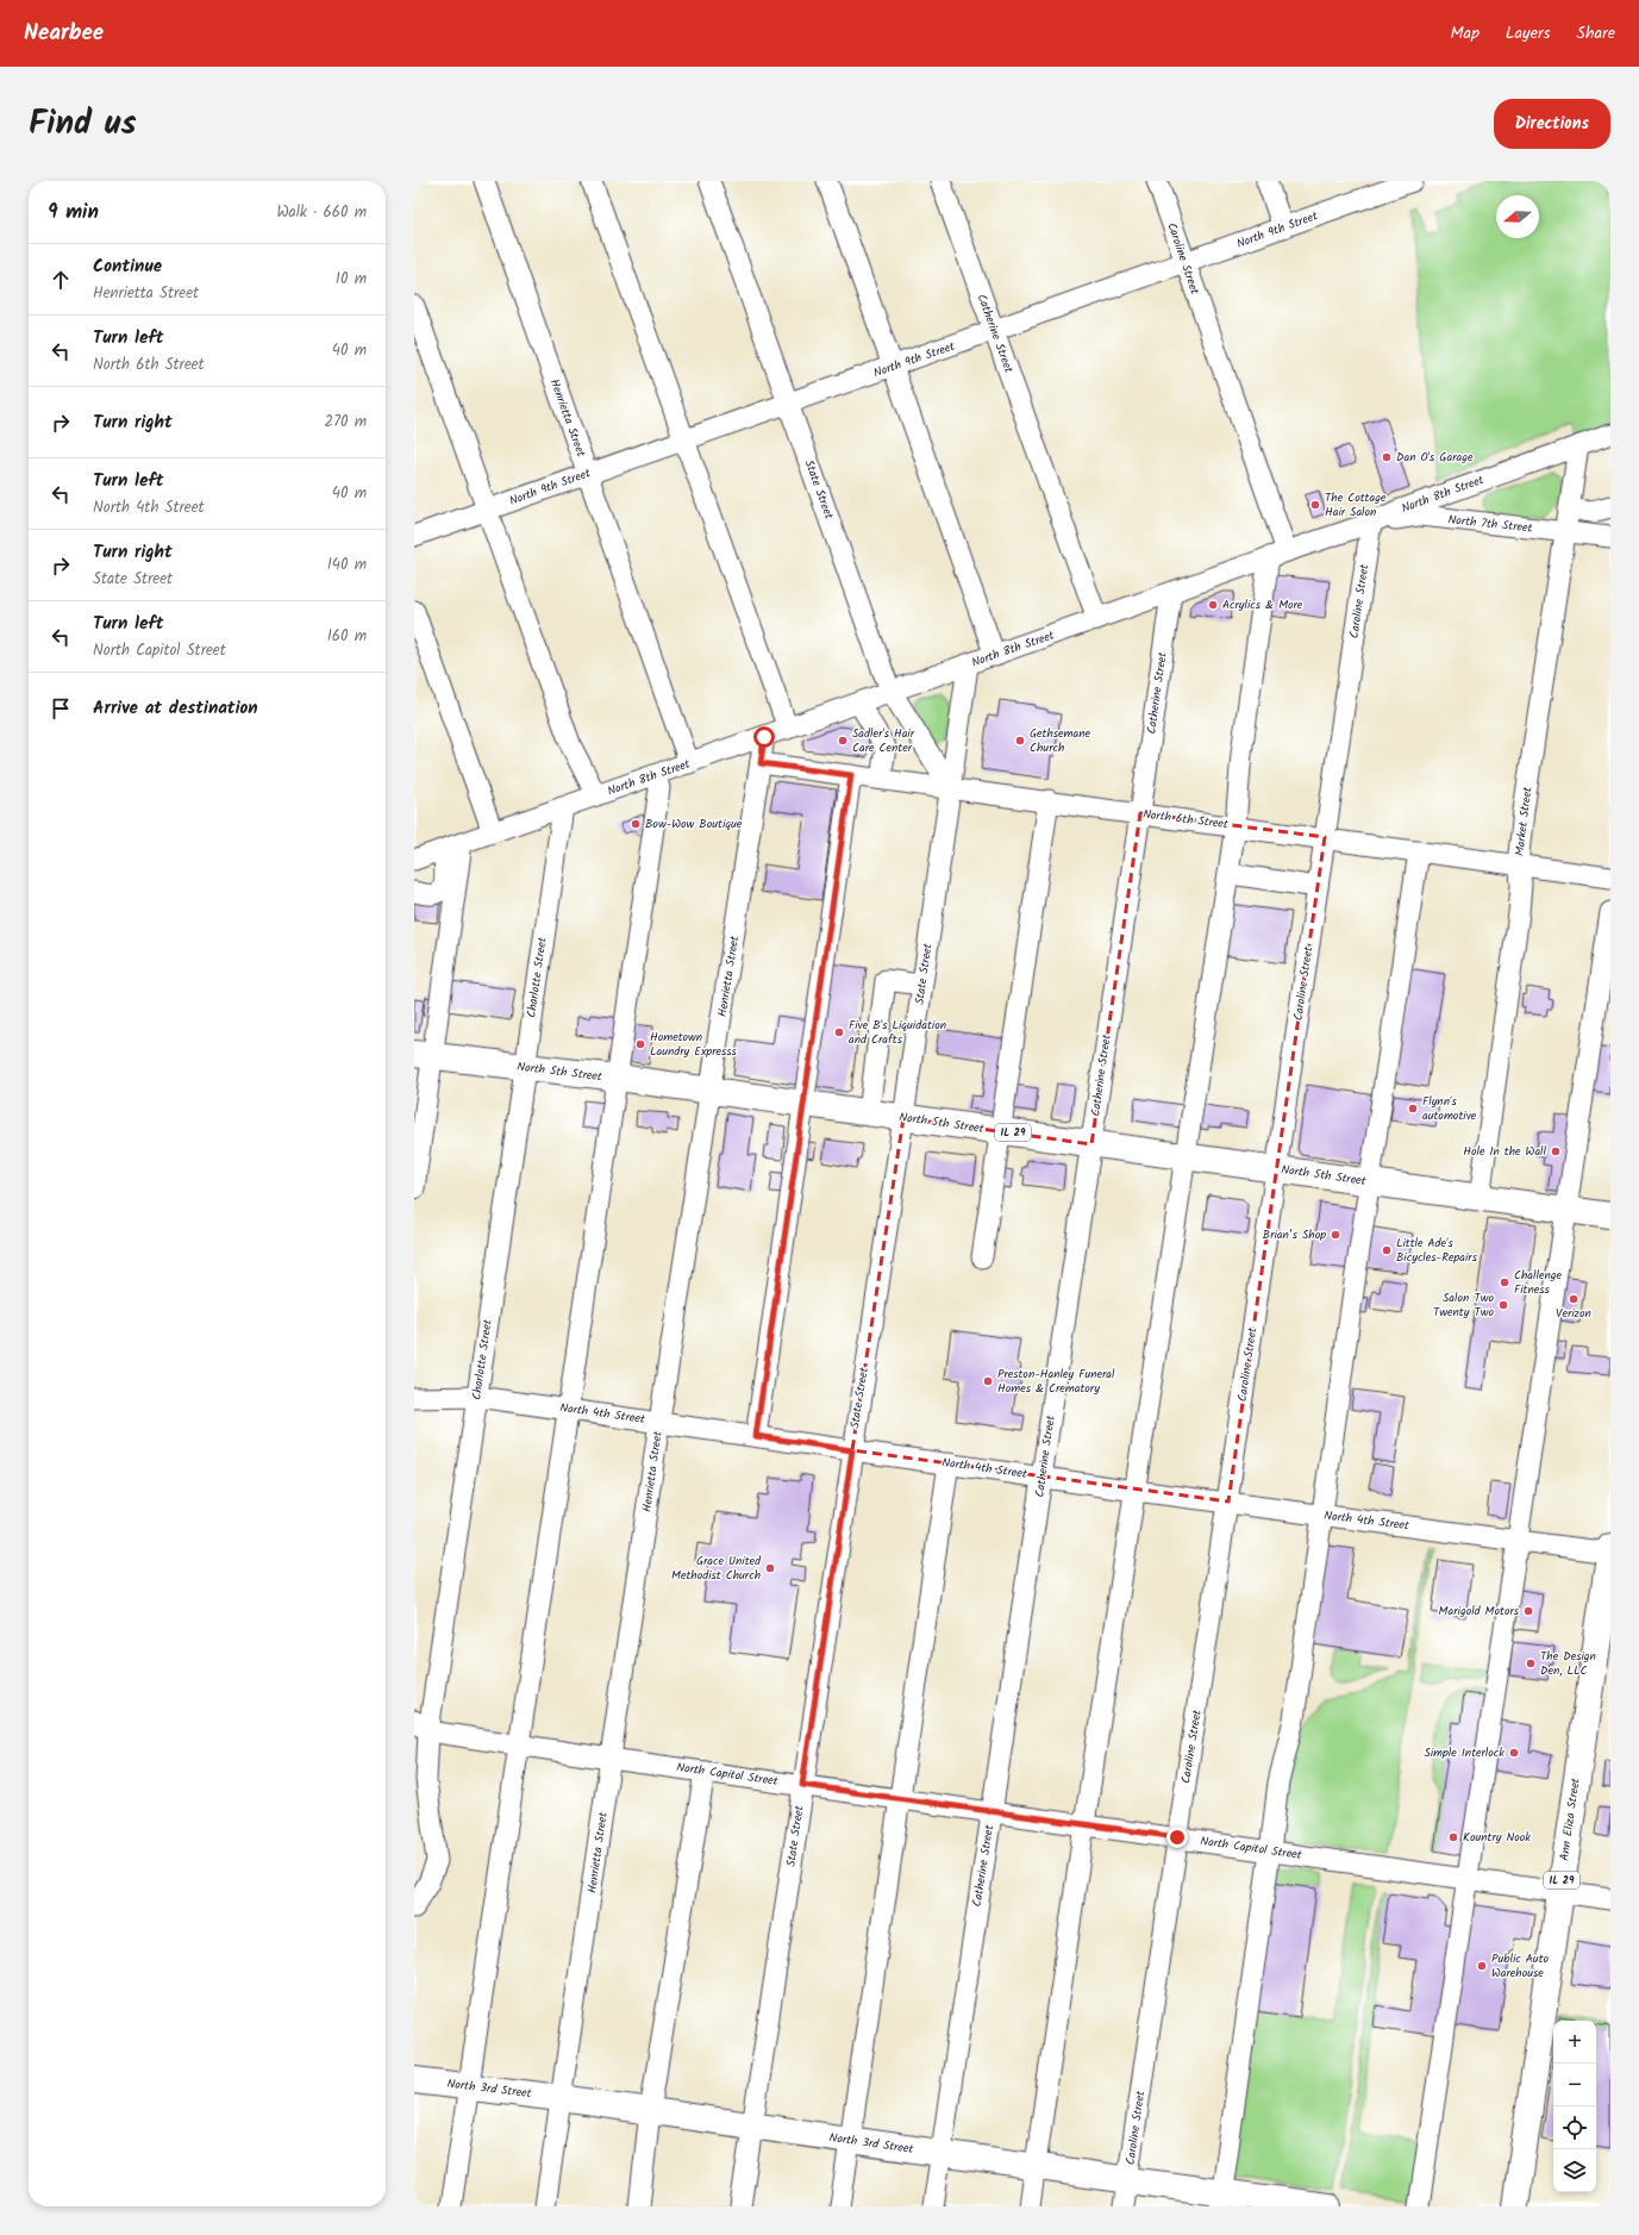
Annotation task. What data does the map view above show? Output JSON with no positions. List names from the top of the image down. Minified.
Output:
{"streets":{"main road":["North 5th Street","IL 29","Ann Eliza Street","North 3rd Street"],"street":["North 9th Street","Caroline Street","Catherine Street","Henrietta Street","State Street","North 8th Street","North 7th Street","North 6th Street","Market Street","Charlotte Street","North 4th Street","North Capitol Street"]},"crossings":[["North 9th Street","Caroline Street"],["North 9th Street","Catherine Street"],["North 9th Street","Henrietta Street"],["North 9th Street","State Street"],["Caroline Street","North 8th Street"],["Caroline Street","North 7th Street"],["Caroline Street","North 6th Street"],["Caroline Street","North 5th Street"],["Caroline Street","North 4th Street"],["Caroline Street","North Capitol Street"],["Caroline Street","North 3rd Street"],["Catherine Street","North 8th Street"],["Catherine Street","North 6th Street"],["Catherine Street","North 5th Street"],["Catherine Street","North 4th Street"],["Catherine Street","North Capitol Street"],["Catherine Street","North 3rd Street"],["Henrietta Street","North 8th Street"],["Henrietta Street","North 6th Street"],["Henrietta Street","North 5th Street"],["Henrietta Street","North 4th Street"],["Henrietta Street","North Capitol Street"],["Henrietta Street","North 3rd Street"],["State Street","North 8th Street"],["State Street","North 6th Street"],["State Street","North 5th Street"],["State Street","North 4th Street"],["State Street","North Capitol Street"],["State Street","North 3rd Street"],["North 8th Street","North 7th Street"],["North 8th Street","Market Street"],["North 8th Street","Charlotte Street"],["North 7th Street","Market Street"],["North 6th Street","Market Street"],["Market Street","North 5th Street"],["Charlotte Street","North 5th Street"],["Charlotte Street","North 4th Street"],["Charlotte Street","North Capitol Street"],["North 4th Street","Ann Eliza Street"],["North Capitol Street","Ann Eliza Street"]],"places":["Dan O's Garage","The Cottage Hair Salon","Acrylics & More","Sadler's Hair Care Center","Gethsemane Church","Bow-Wow Boutique","Five B's Liquidation and Crafts","Hometown Laundry Expresss","Flynn's automotive","Hole In the Wall","Brian’s Shop","Little Ade's Bicycles-Repairs","Challenge Fitness","Verizon","Salon Two Twenty Two","Preston-Hanley Funeral Homes & Crematory","Grace United Methodist Church","Marigold Motors","The Design Den, LLC","Simple Interlock","Kountry Nook","Public Auto Warehouse"],"north":"left","page":{"header":"Nearbee","nav":["Map","Layers","Share"],"title":"Find us","buttons":"Directions","heading":["9 min","Walk · 660 m"],"list":[["Continue","Henrietta Street","10 m"],["Turn left","North 6th Street","40 m"],["Turn right","270 m"],["Turn left","North 4th Street","40 m"],["Turn right","State Street","140 m"],["Turn left","North Capitol Street","160 m"],"Arrive at destination"],"map_buttons":["+","−"]}}
